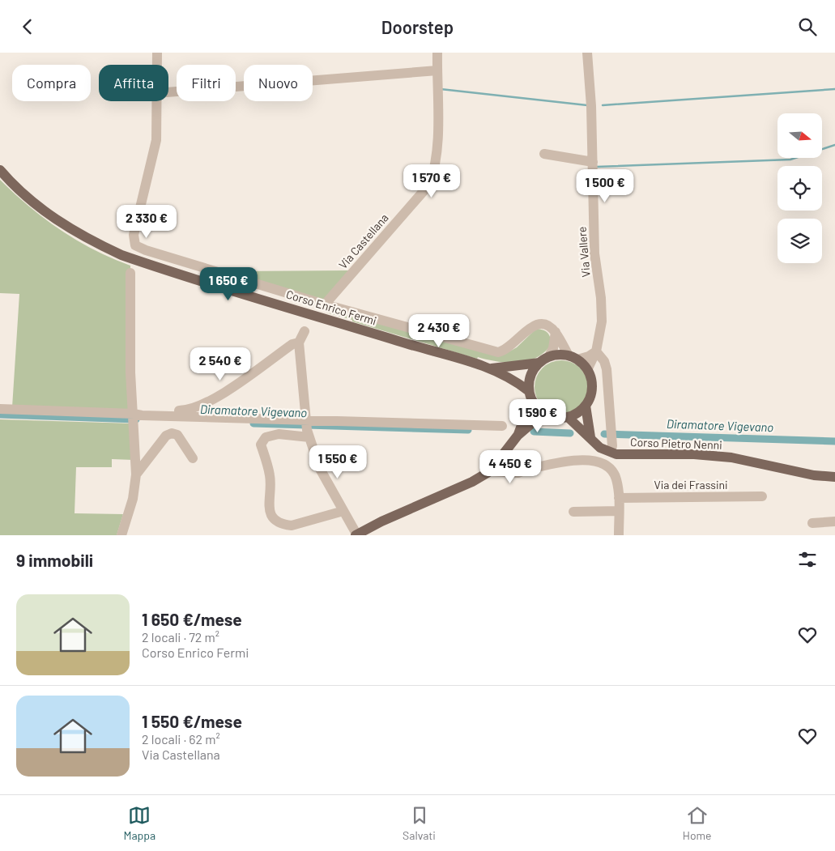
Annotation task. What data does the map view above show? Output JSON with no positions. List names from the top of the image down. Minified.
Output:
{"streets":{"main road":["Corso Enrico Fermi","Corso Pietro Nenni"],"street":["Via Castellana","Via Vallere","Via dei Frassini"]},"crossings":[["Via Vallere","Corso Enrico Fermi"],["Via Vallere","Corso Pietro Nenni"],["Corso Enrico Fermi","Corso Pietro Nenni"]],"water":["Diramatore Vigevano"],"north":"right","page":{"header":"Doorstep","chip":["Compra","Affitta","Filtri","Nuovo"],"price":["1 570 €","1 500 €","2 330 €","1 650 €","2 430 €","2 540 €","1 590 €","1 550 €","4 450 €"],"heading":"9 immobili","list":[{"name":"1 650 €/mese","note":"2 locali · 72 m² · Corso Enrico Fermi"},{"name":"1 550 €/mese","note":"2 locali · 62 m² · Via Castellana"}],"tabs":["Mappa","Salvati","Home"]}}
